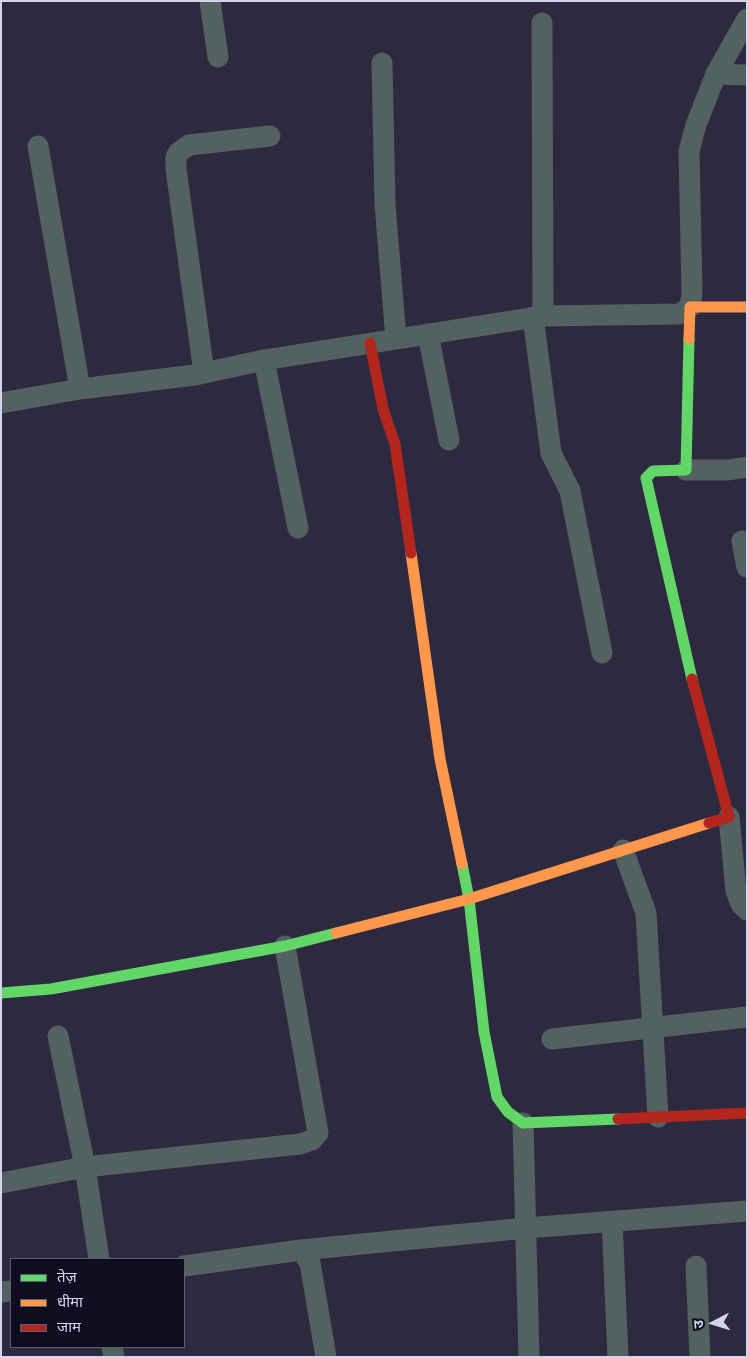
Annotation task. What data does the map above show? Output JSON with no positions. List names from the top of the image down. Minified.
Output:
{"legend":["तेज़","धीमा","जाम"],"north":"left"}
